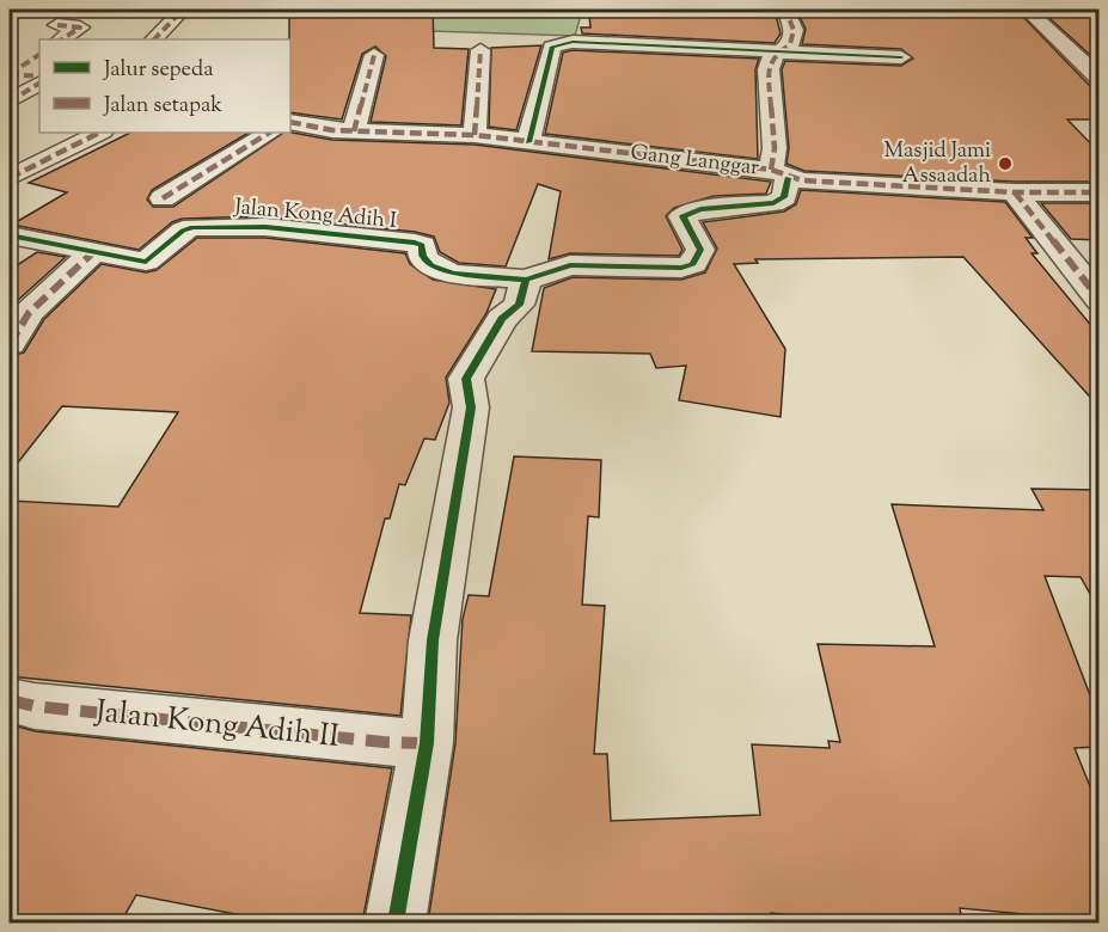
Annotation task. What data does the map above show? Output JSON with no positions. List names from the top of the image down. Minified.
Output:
{"streets":{"street":["Gang Langgar","Jalan Kong Adih I","Jalan Kong Adih II"]},"crossings":[["Gang Langgar","Jalan Kong Adih I"]],"places":["Masjid Jami Assaadah"],"legend":["Jalur sepeda","Jalan setapak"]}
